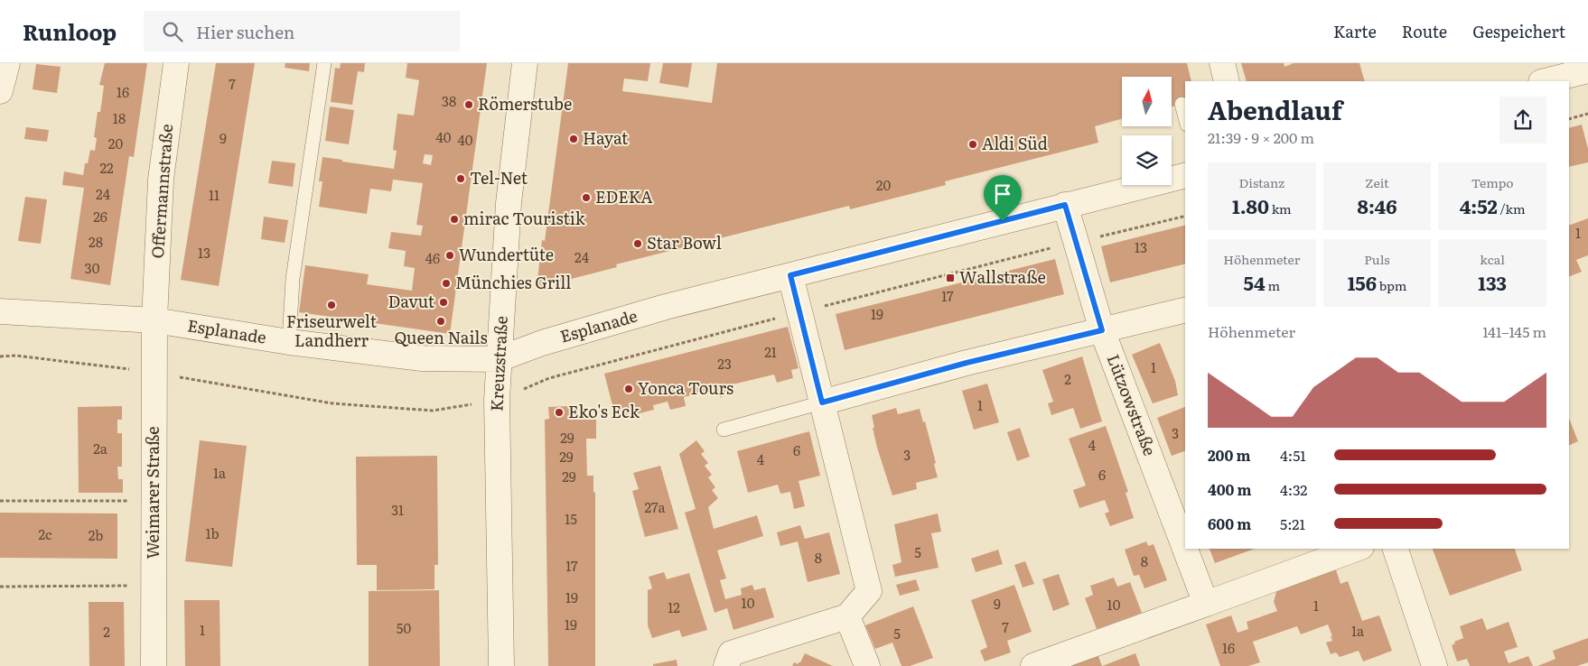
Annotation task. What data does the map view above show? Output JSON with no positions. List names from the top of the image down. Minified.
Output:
{"streets":{"street":["Offermannstraße","Esplanade","Kreuzstraße","Lützowstraße","Weimarer Straße"]},"crossings":[["Offermannstraße","Esplanade"],["Offermannstraße","Weimarer Straße"],["Esplanade","Kreuzstraße"],["Esplanade","Lützowstraße"],["Esplanade","Weimarer Straße"]],"places":{"other":["Römerstube","Hayat","Aldi Süd","Tel-Net","EDEKA","mirac Touristik","Star Bowl","Wundertüte","Münchies Grill","Davut","Friseurwelt Landherr","Queen Nails","Yonca Tours","Eko's Eck"],"transit":["Wallstraße"]},"house_numbers":["7","16","38","18","40","9","40","20","22","20","24","11","26","1","28","13","13","24","46","30","17","19","21","23","1","2","1","3","29","4","2a","6","3","29","4","1a","6","29","27a","31","15","1b","2c","2b","5","8","8","17","19","10","9","10","1","12","19","7","50","1","1a","2","5","16"],"north":"top","page":{"header":"Runloop","search":"Hier suchen","nav":["Karte","Route","Gespeichert"],"heading":["Abendlauf","21:39 · 9 × 200 m"],"stats":[["Distanz","1.80 km"],["Zeit","8:46"],["Tempo","4:52 /km"],["Höhenmeter","54 m"],["Puls","156 bpm"],["kcal","133"]],"chart":["Höhenmeter","141–145 m"],"list":[{"name":"200 m","note":"4:51"},{"name":"400 m","note":"4:32"},{"name":"600 m","note":"5:21"}]}}
